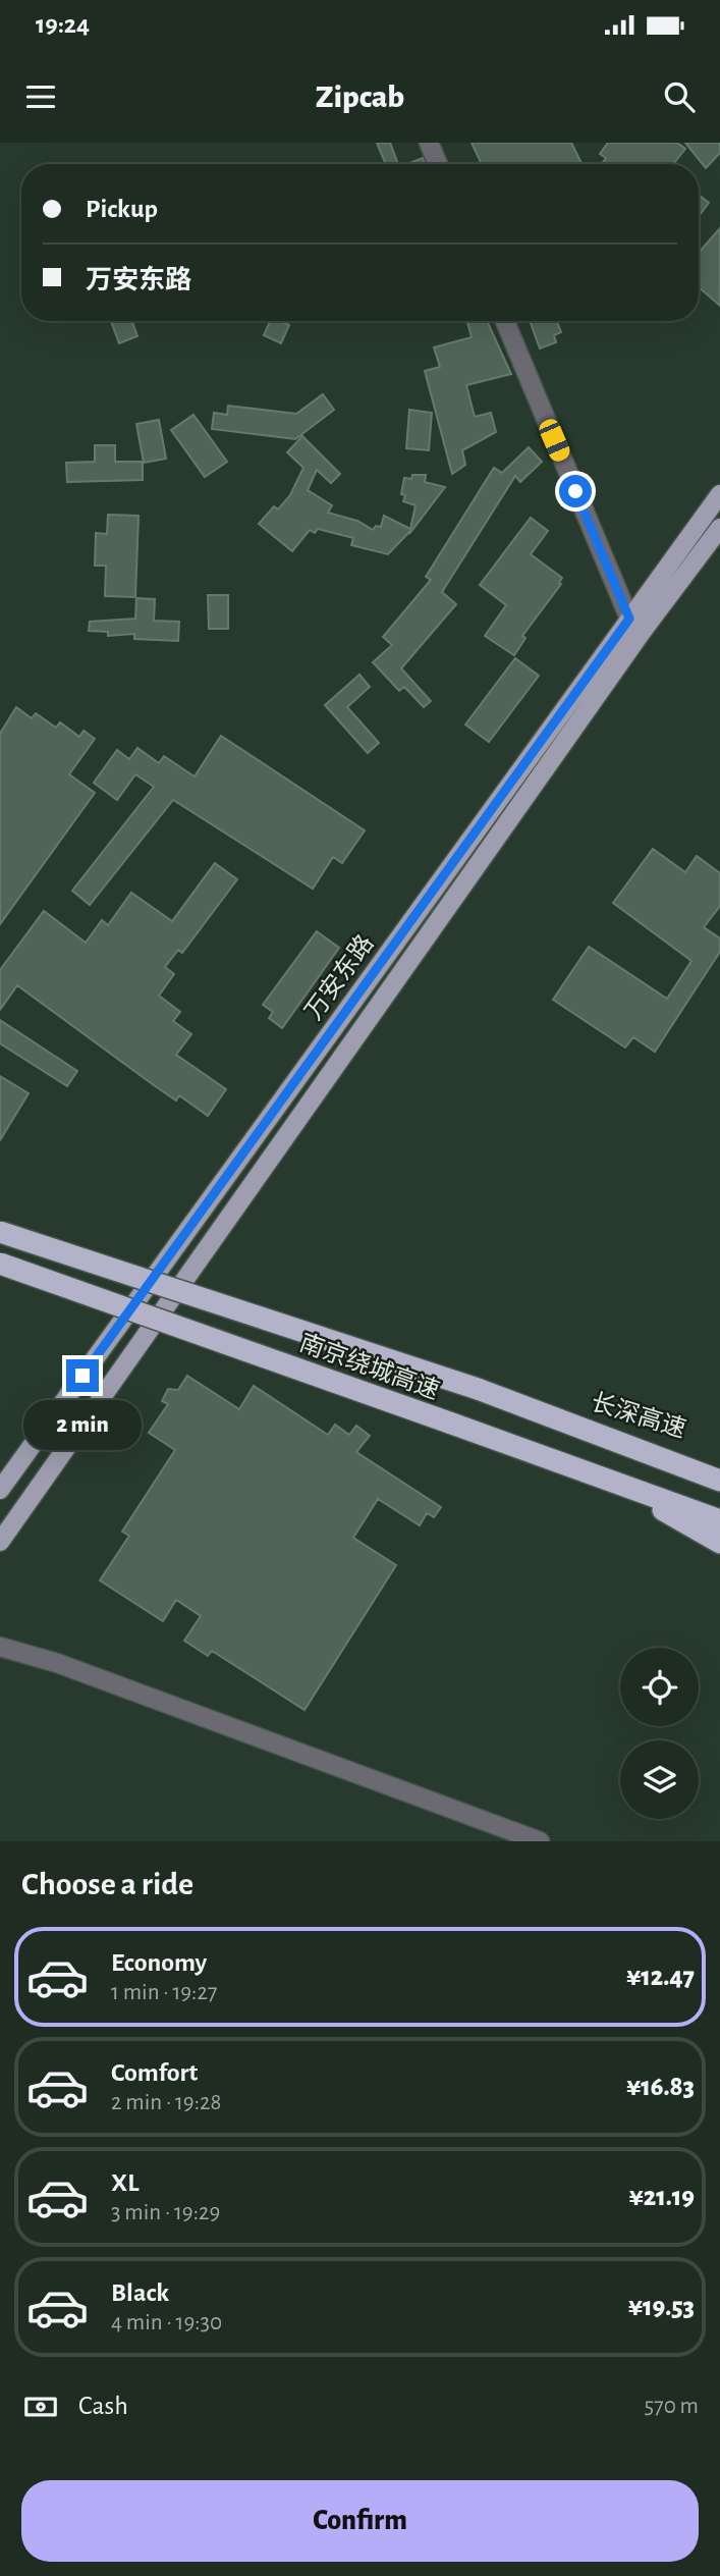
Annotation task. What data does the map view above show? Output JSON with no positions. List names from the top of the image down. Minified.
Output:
{"streets":{"highway":["南京绕城高速","长深高速"],"main road":["万安东路"]},"crossings":[["南京绕城高速","长深高速"]],"page":{"status":"19:24","header":"Zipcab","banner":["Pickup","万安东路"],"bubble":"2 min","heading":"Choose a ride","list":[{"name":"Economy","note":"1 min · 19:27","value":"¥12.47"},{"name":"Comfort","note":"2 min · 19:28","value":"¥16.83"},{"name":"XL","note":"3 min · 19:29","value":"¥21.19"},{"name":"Black","note":"4 min · 19:30","value":"¥19.53"}],"pay":["Cash","570 m"],"buttons":"Confirm"}}
